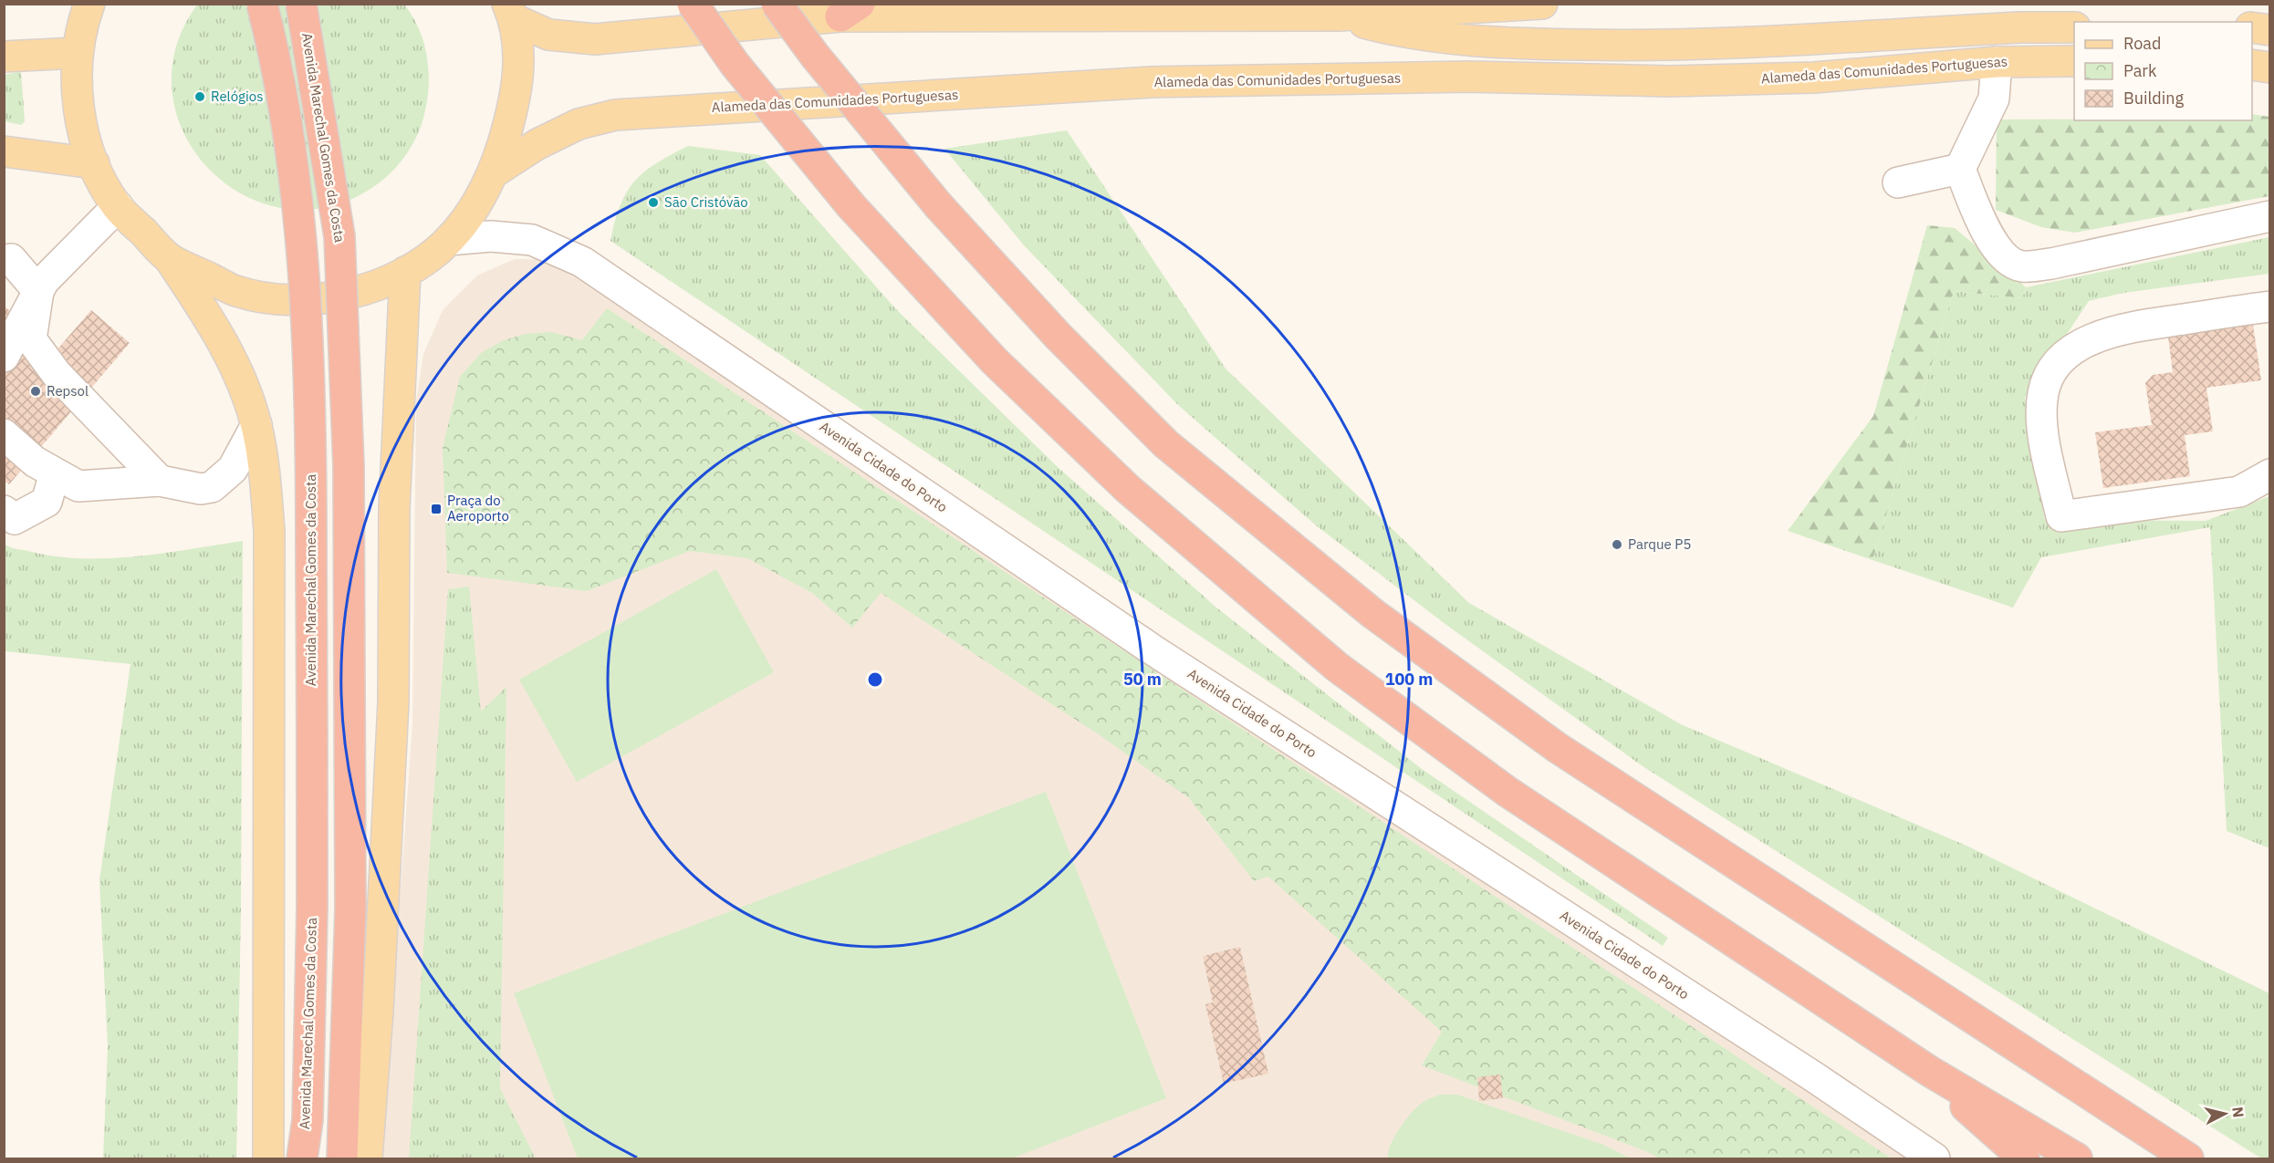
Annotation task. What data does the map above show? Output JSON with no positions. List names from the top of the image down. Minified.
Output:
{"streets":{"highway":["Avenida Marechal Gomes da Costa"],"main road":["Alameda das Comunidades Portuguesas"],"street":["Avenida Cidade do Porto"]},"places":{"other":["Relógios","São Cristóvão","Repsol","Parque P5"],"transit":["Praça do Aeroporto"]},"legend":["Road","Park","Building"],"north":"right","rings":["50 m","100 m"]}
